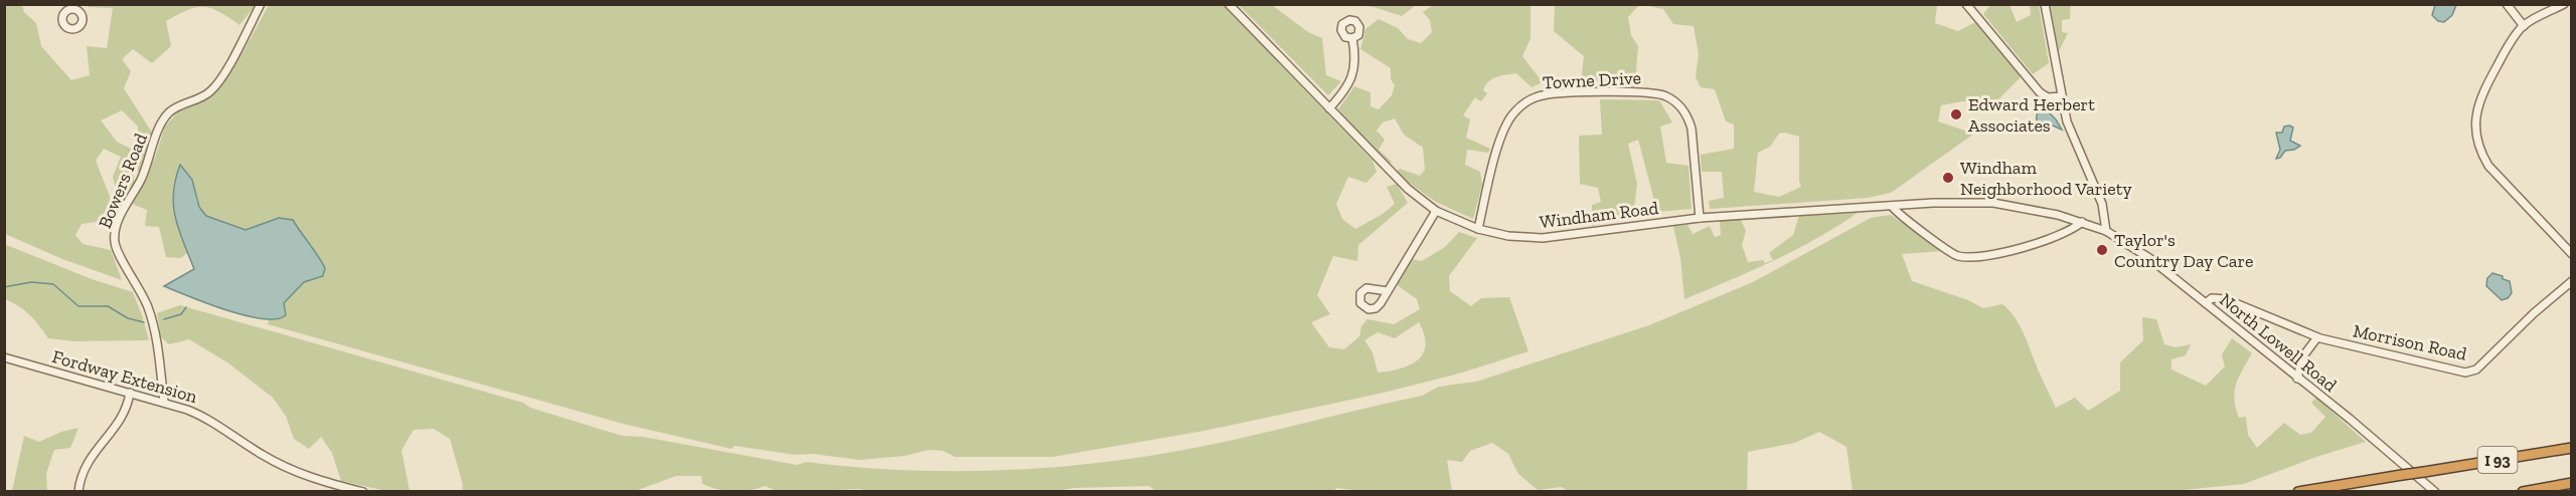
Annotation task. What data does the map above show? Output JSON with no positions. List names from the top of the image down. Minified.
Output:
{"streets":{"highway":["I 93"],"street":["Towne Drive","Bowers Road","Windham Road","North Lowell Road","Morrison Road","Fordway Extension"]},"crossings":[["Towne Drive","Windham Road"],["Bowers Road","Fordway Extension"],["Windham Road","North Lowell Road"],["North Lowell Road","Morrison Road"]],"places":["Edward Herbert Associates","Windham Neighborhood Variety","Taylor's Country Day Care"]}
